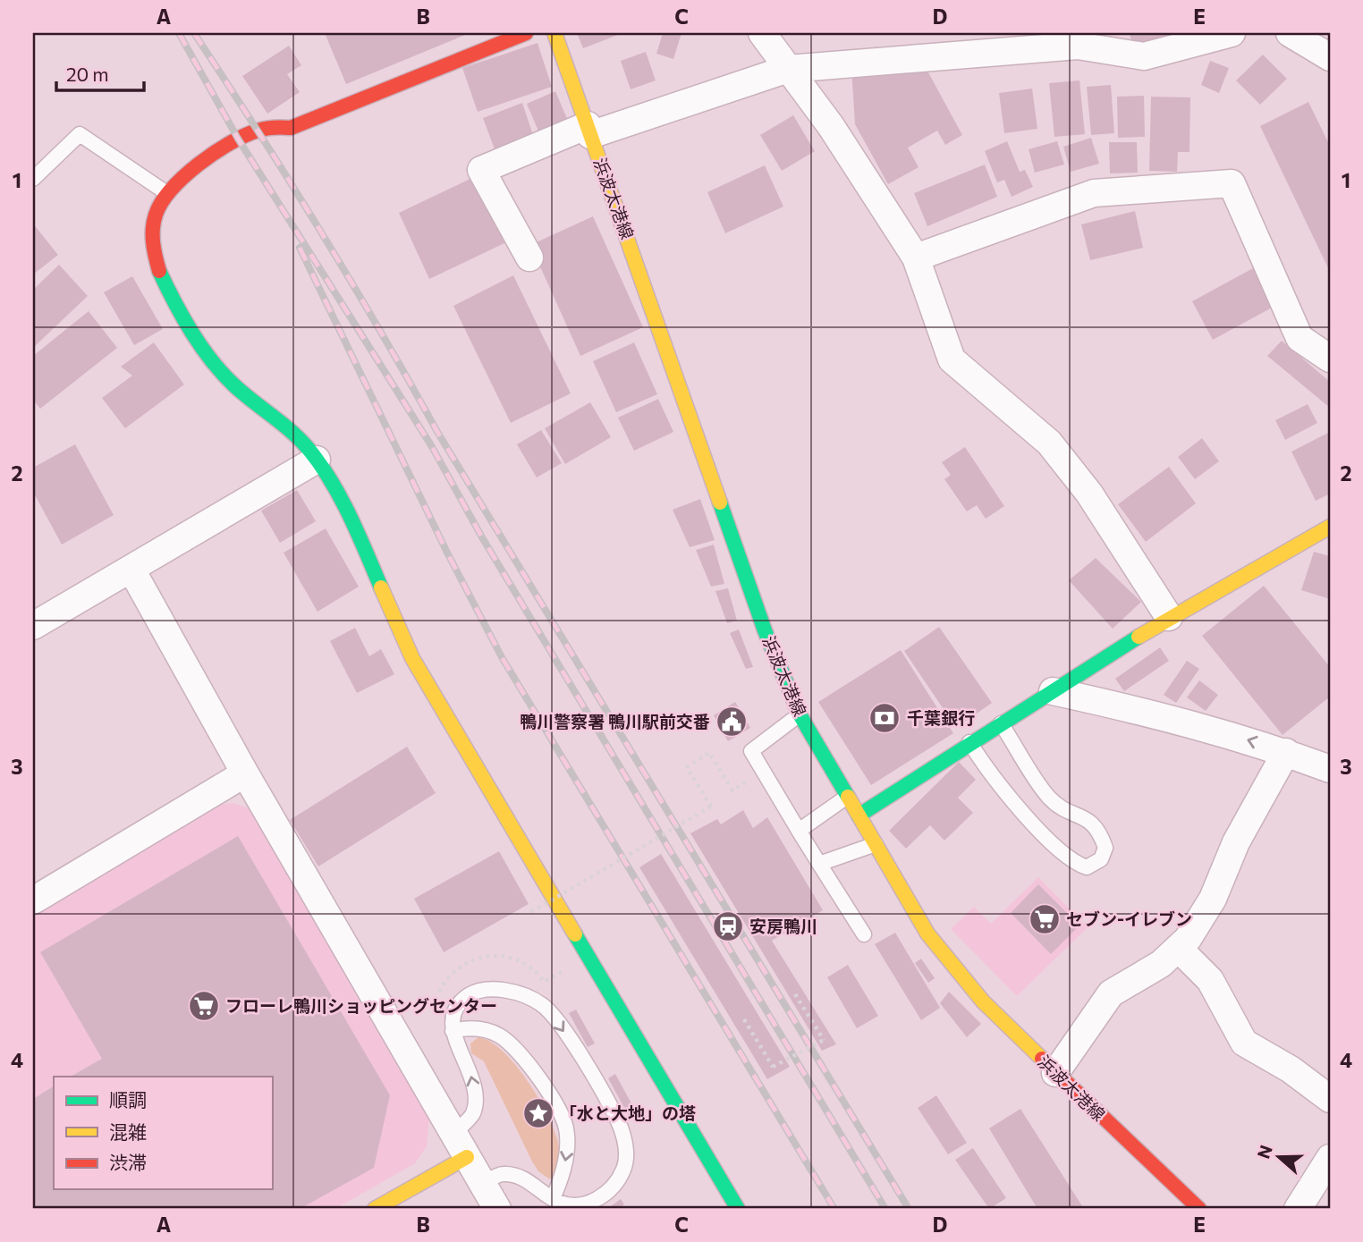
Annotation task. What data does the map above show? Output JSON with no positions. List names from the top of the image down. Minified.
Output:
{"streets":{"street":["浜波太港線"]},"places":{"bank":["千葉銀行"],"public building":["鴨川警察署 鴨川駅前交番"],"supermarket":["セブン-イレブン","フローレ鴨川ショッピングセンター"],"station":["安房鴨川"],"place":["「水と大地」の塔"]},"legend":["順調","混雑","渋滞"],"scale_bar":"20 m","north":"left","grid":{"columns":["A","B","C","D","E"],"rows":["1","2","3","4"]}}
